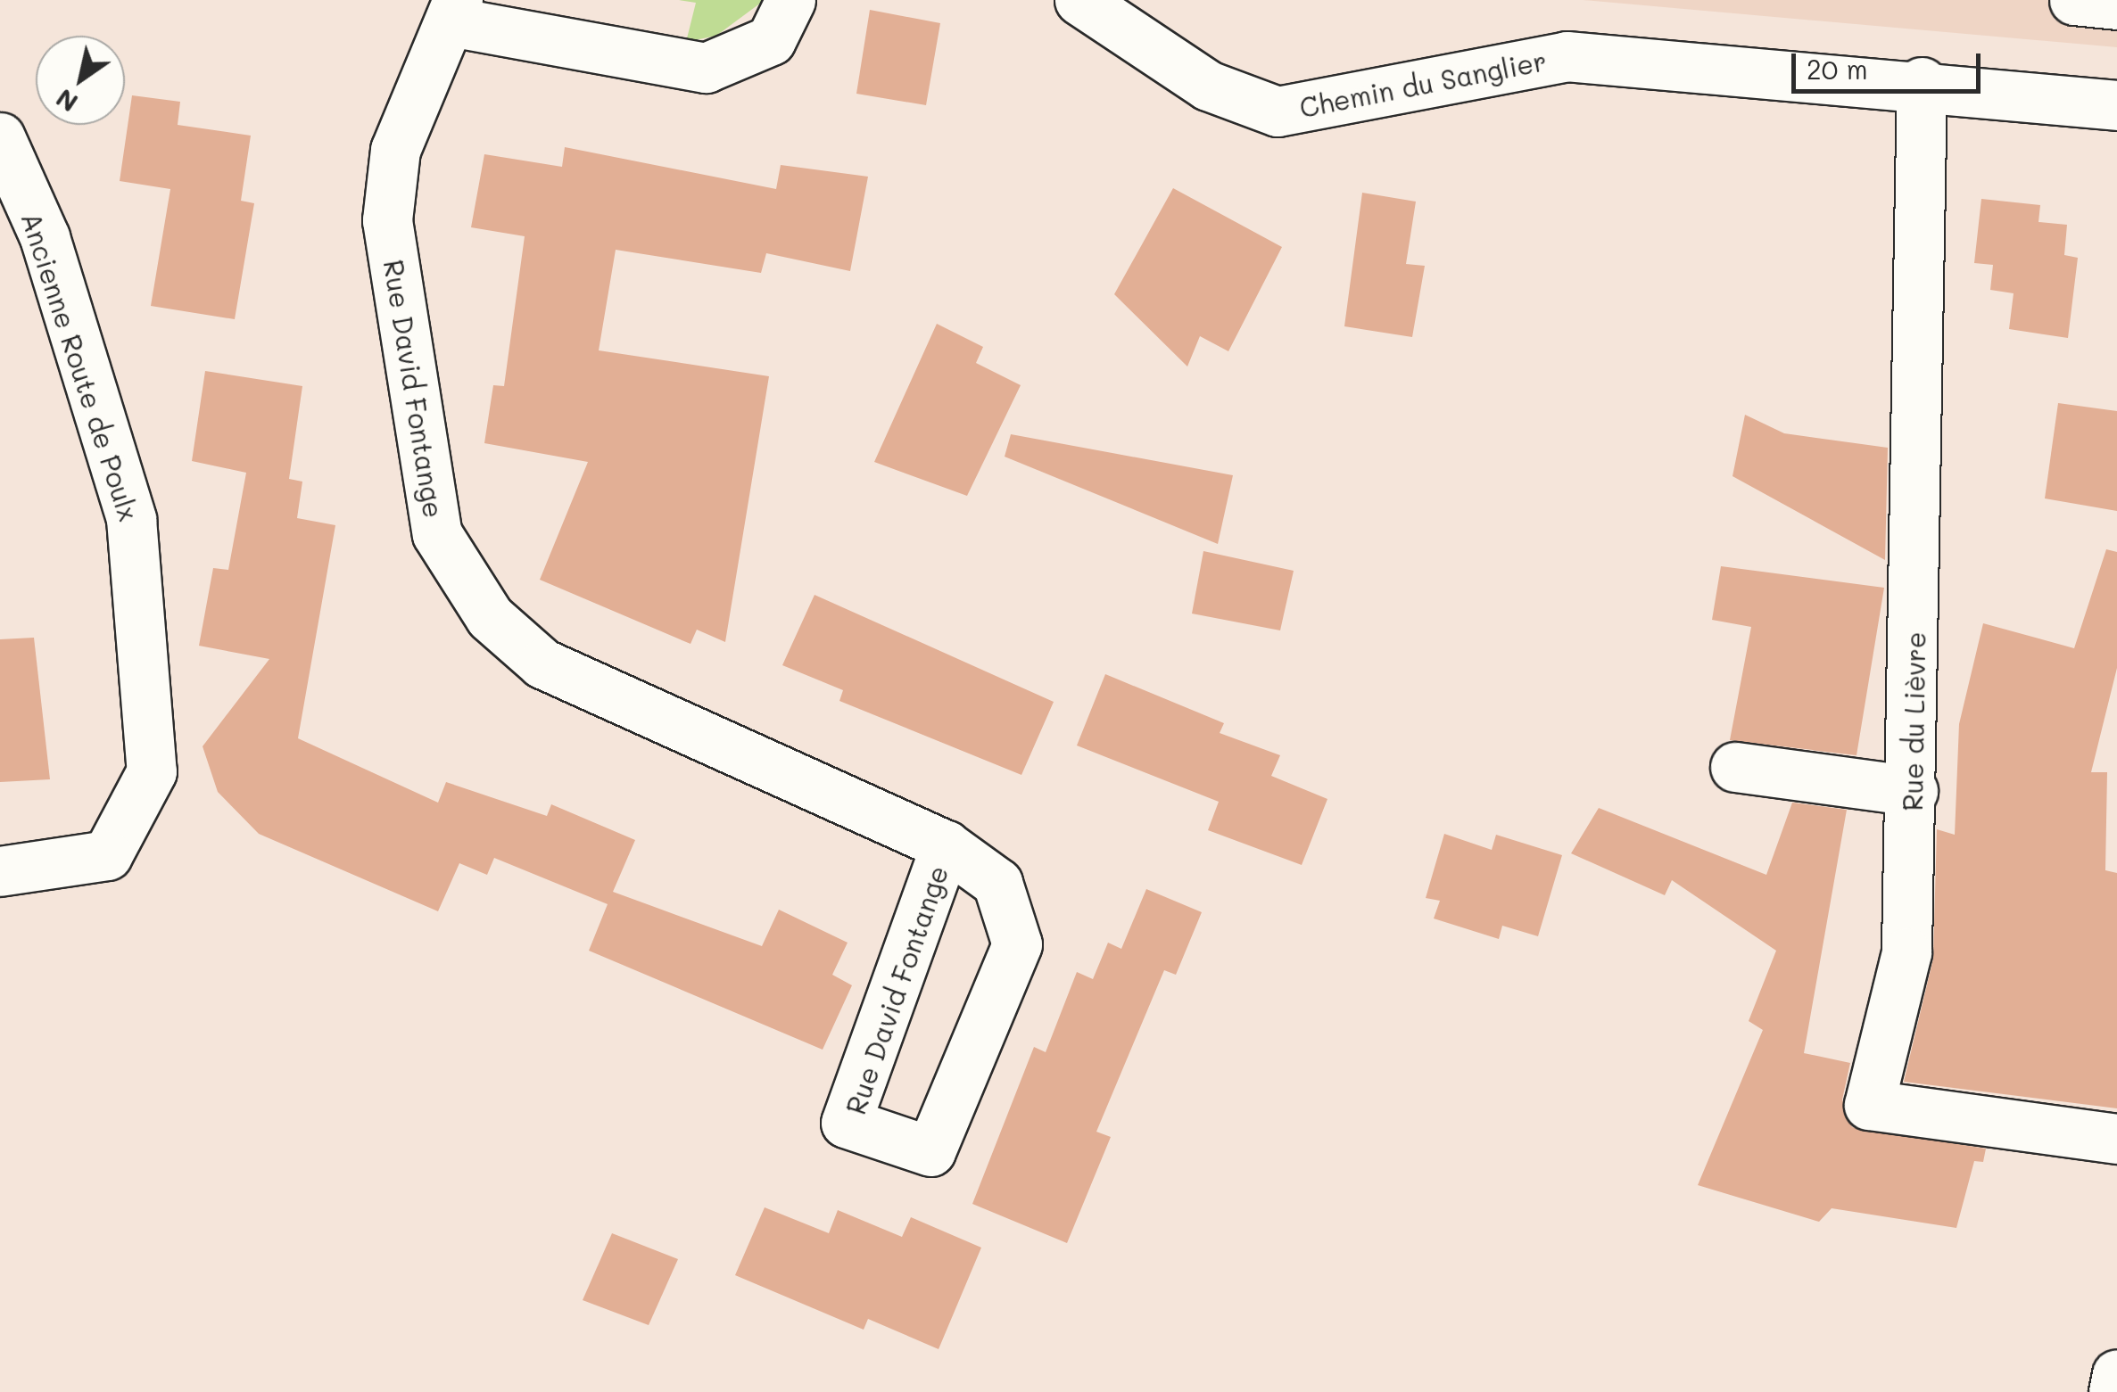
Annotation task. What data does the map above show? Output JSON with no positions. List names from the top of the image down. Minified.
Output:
{"streets":{"street":["Chemin du Sanglier","Ancienne Route de Poulx","Rue David Fontange","Rue du Lièvre"]},"crossings":[["Chemin du Sanglier","Rue du Lièvre"]],"scale_bar":"20 m","north":"bottom left"}
